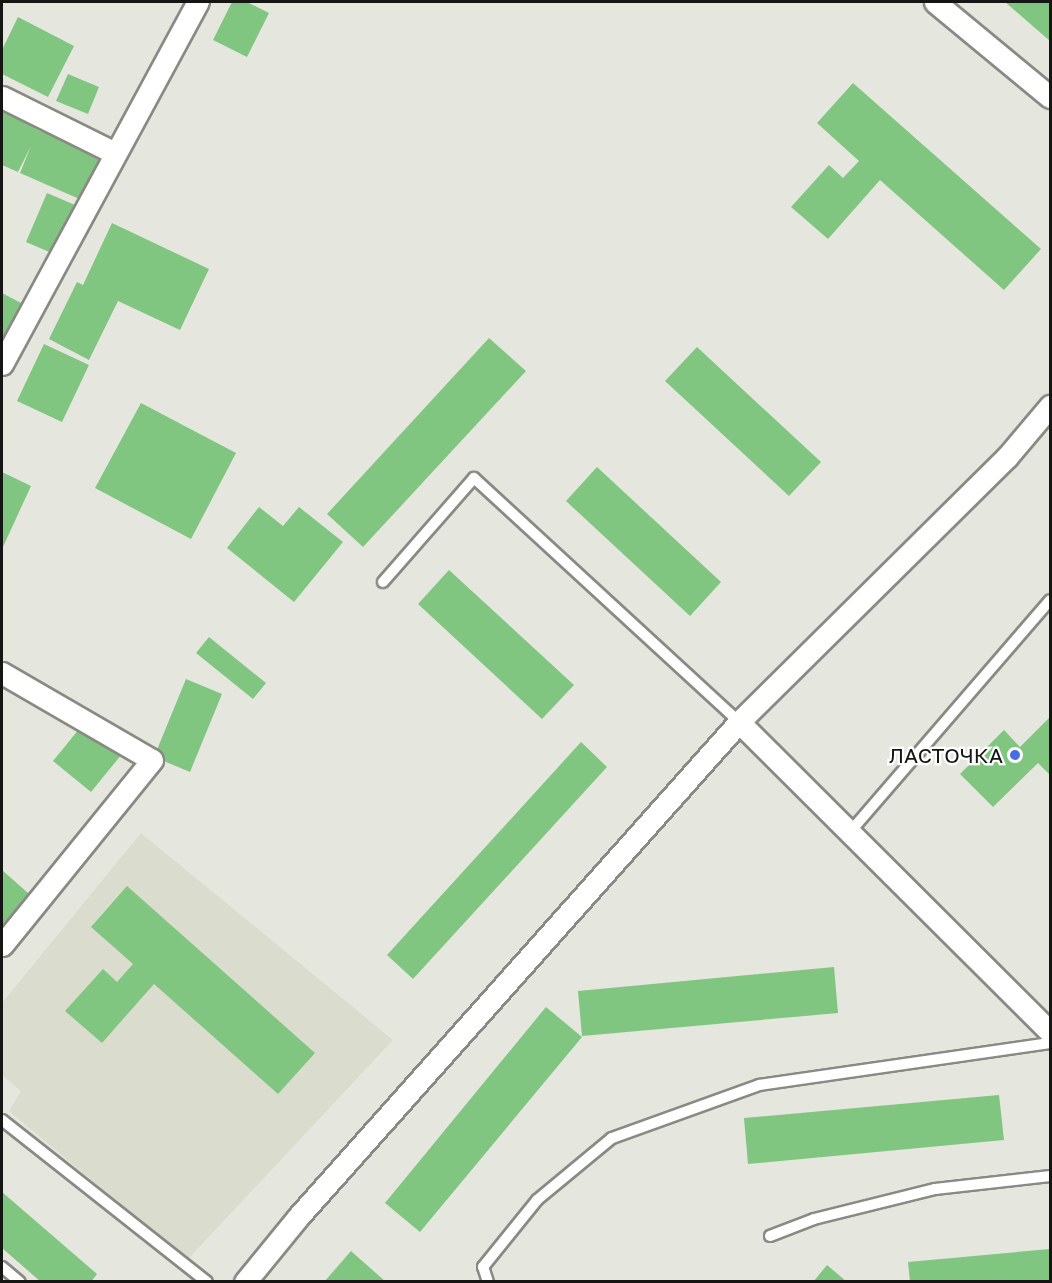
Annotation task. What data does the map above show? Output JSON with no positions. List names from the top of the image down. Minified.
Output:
{"places":["ЛАСТОЧКА"]}
